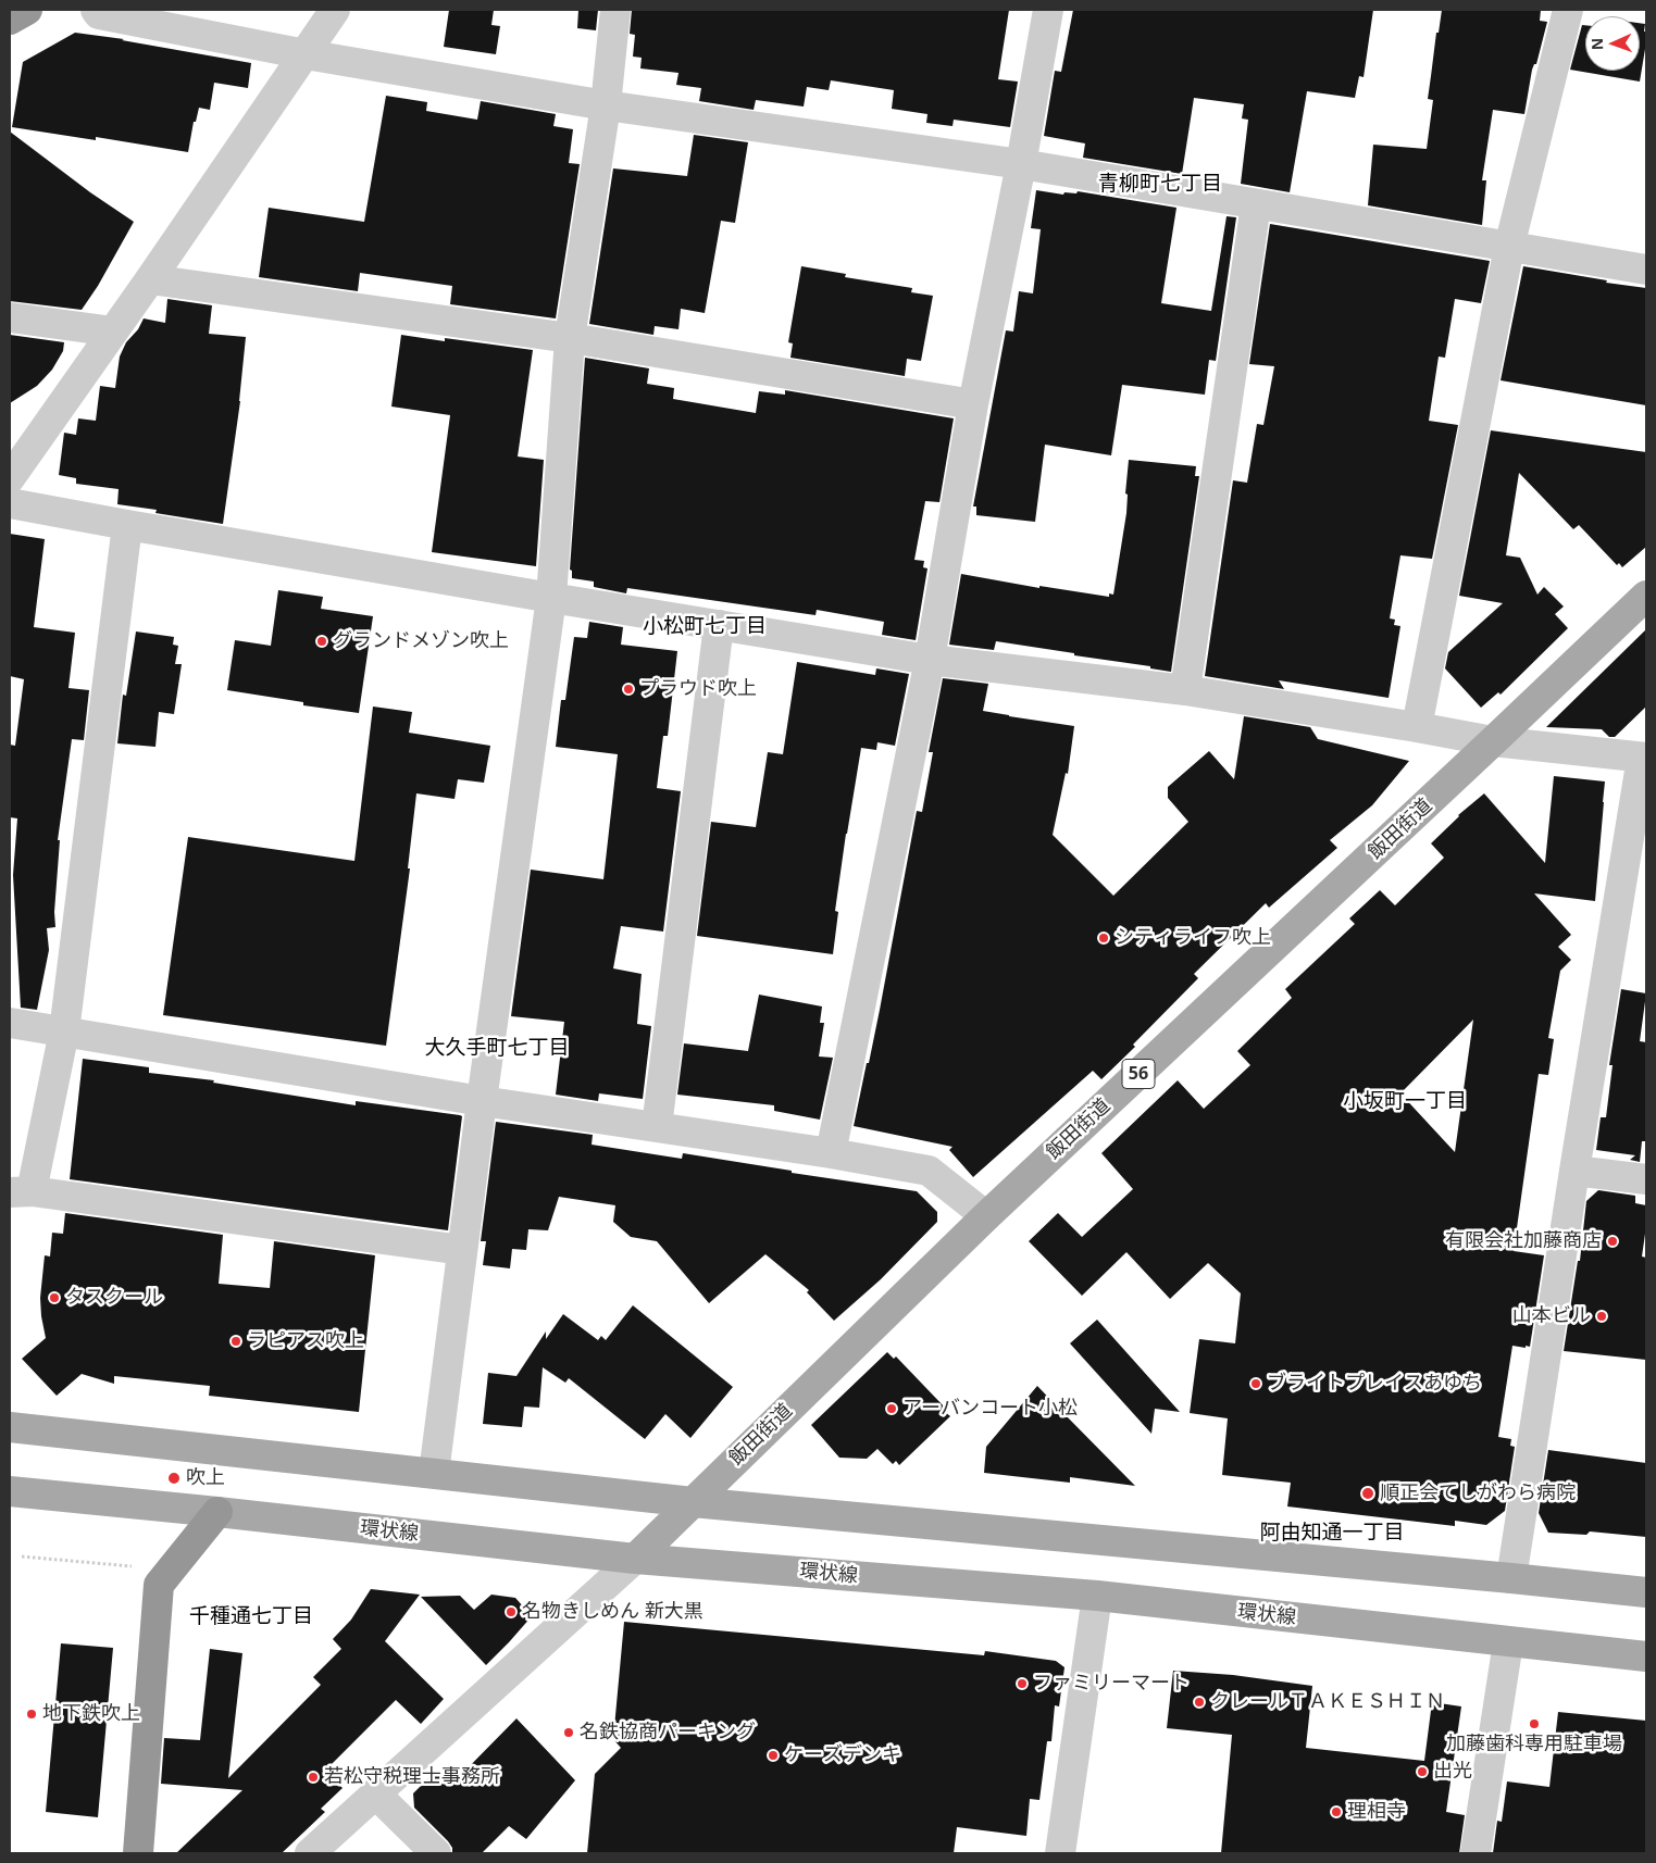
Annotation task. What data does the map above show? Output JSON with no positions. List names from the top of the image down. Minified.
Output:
{"streets":{"main road":["飯田街道","56","環状線"]},"crossings":[["飯田街道","環状線"]],"districts":["青柳町七丁目","小松町七丁目","大久手町七丁目","小坂町一丁目","阿由知通一丁目","千種通七丁目"],"places":["グランドメゾン吹上","プラウド吹上","シティライフ吹上","有限会社加藤商店","タスクール","山本ビル","ラピアス吹上","ブライトプレイスあゆち","アーバンコート小松","吹上","順正会てしがわら病院","名物きしめん 新大黒","ファミリーマート","クレールＴＡＫＥＳＨＩＮ","地下鉄吹上","加藤歯科専用駐車場","名鉄協商パーキング","ケーズデンキ","出光","若松守税理士事務所","理相寺"],"north":"left"}
